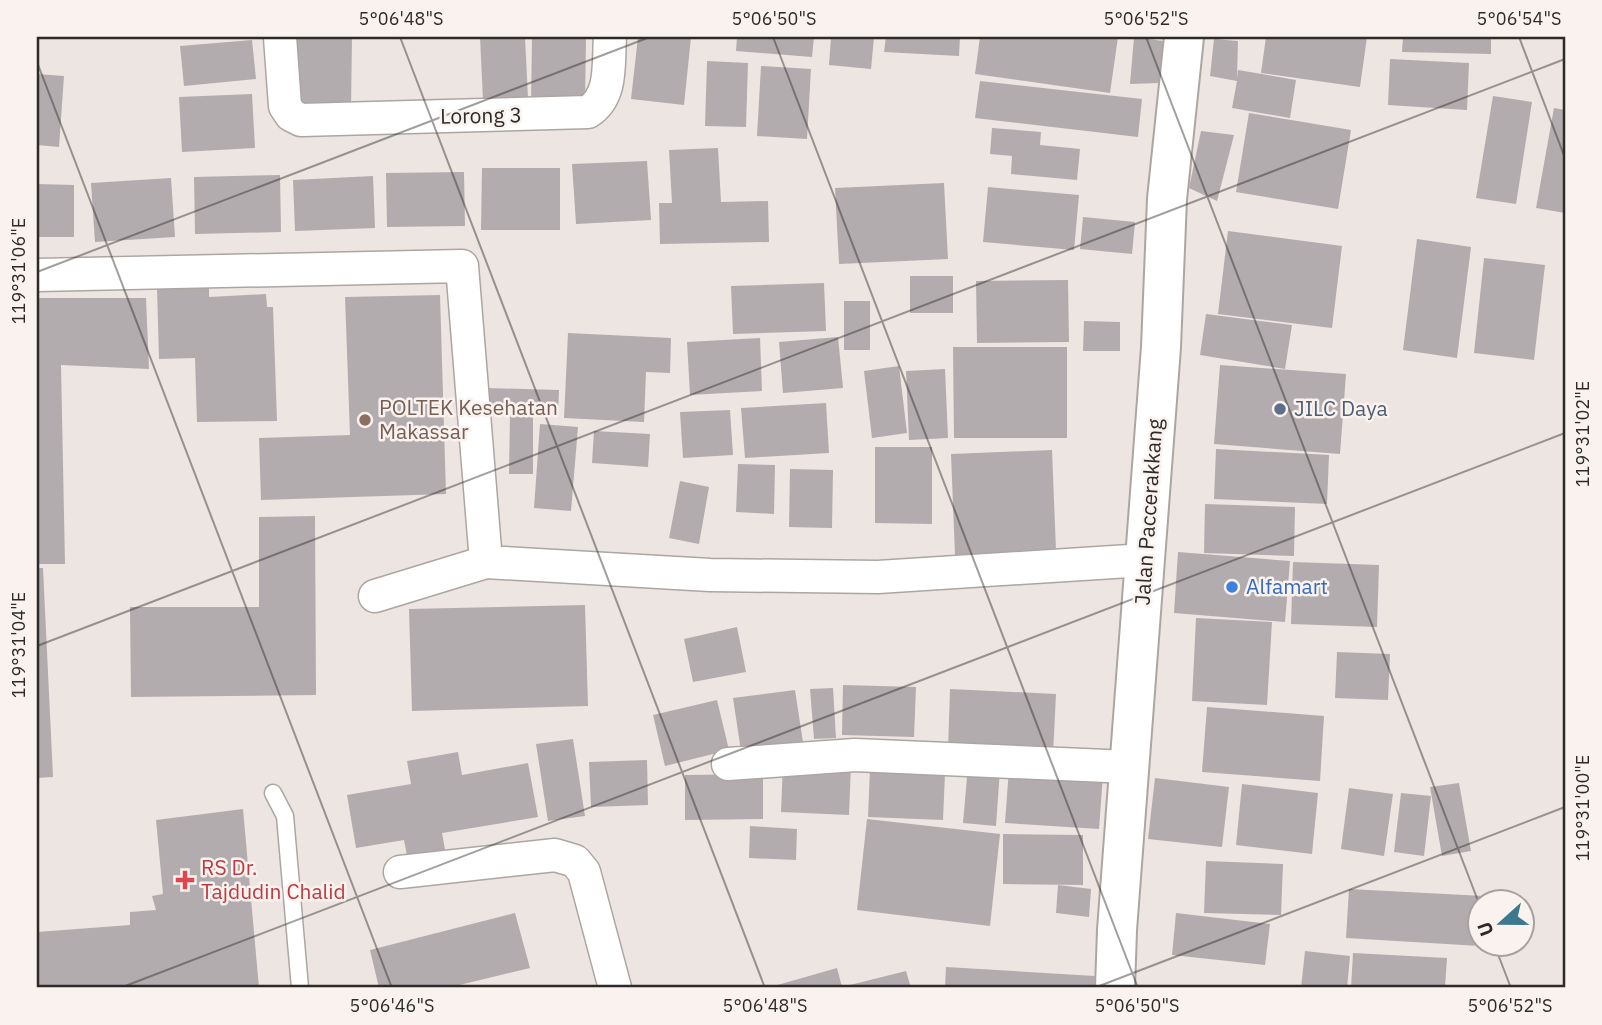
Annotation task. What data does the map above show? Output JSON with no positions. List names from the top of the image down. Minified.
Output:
{"streets":{"main road":["Jalan Paccerakkang"],"street":["Lorong 3"]},"places":{"other":["JILC Daya","POLTEK Kesehatan Makassar","Alfamart"],"health":["RS Dr. Tajdudin Chalid"]},"north":"left","coordinates":["5°06'48\"S","5°06'50\"S","5°06'52\"S","5°06'54\"S","119°31'06\"E","119°31'02\"E","119°31'04\"E","119°31'00\"E","5°06'46\"S"]}
